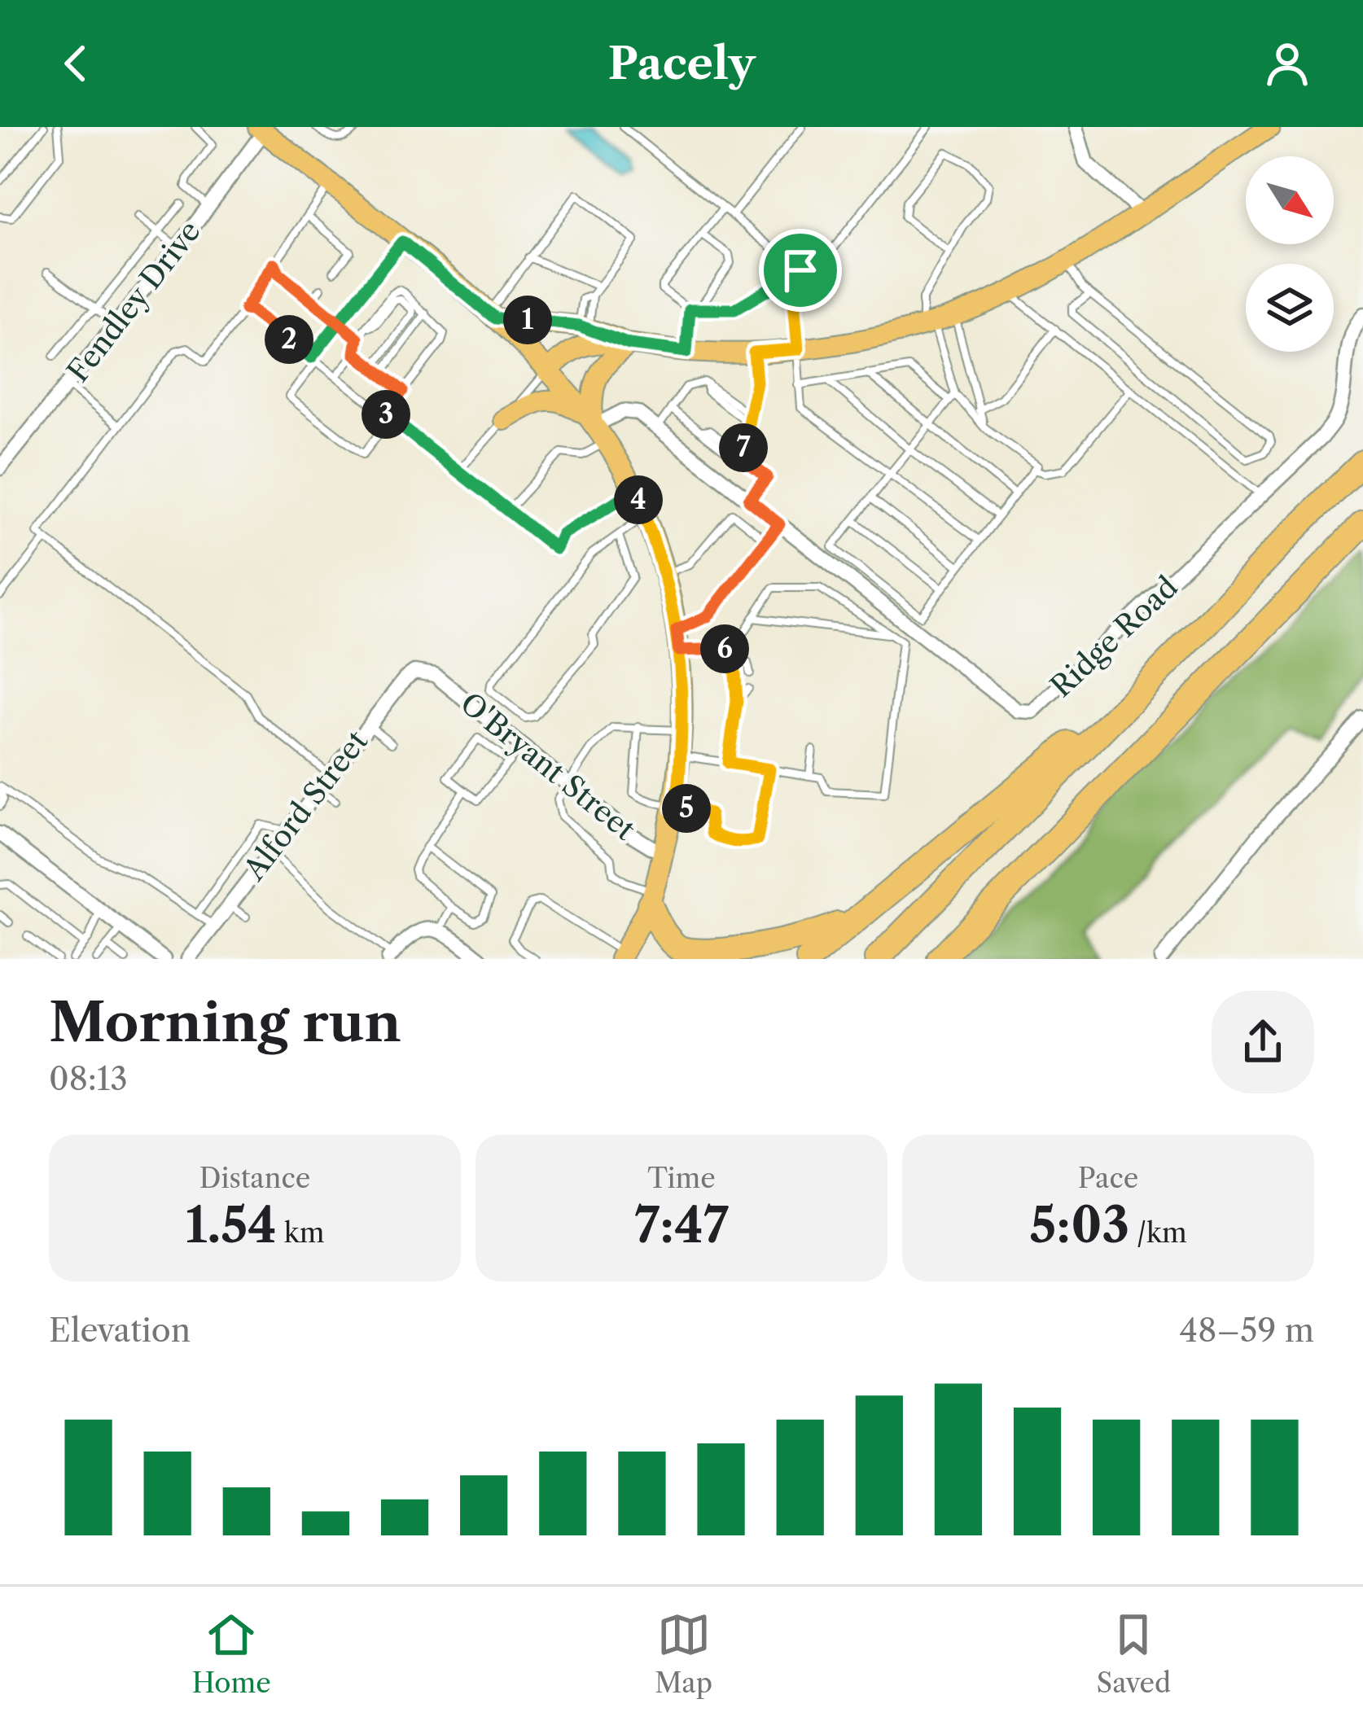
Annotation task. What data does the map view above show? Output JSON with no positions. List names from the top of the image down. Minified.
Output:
{"streets":{"street":["Fendley Drive","Ridge Road","O'Bryant Street","Alford Street"]},"crossings":[["O'Bryant Street","Alford Street"]],"north":"bottom right","page":{"header":"Pacely","pins":["1","2","3","7","4","6","5"],"heading":["Morning run","08:13"],"stats":[["Distance","1.54 km"],["Time","7:47"],["Pace","5:03 /km"]],"chart":["Elevation","48–59 m"],"tabs":["Home","Map","Saved"]}}
